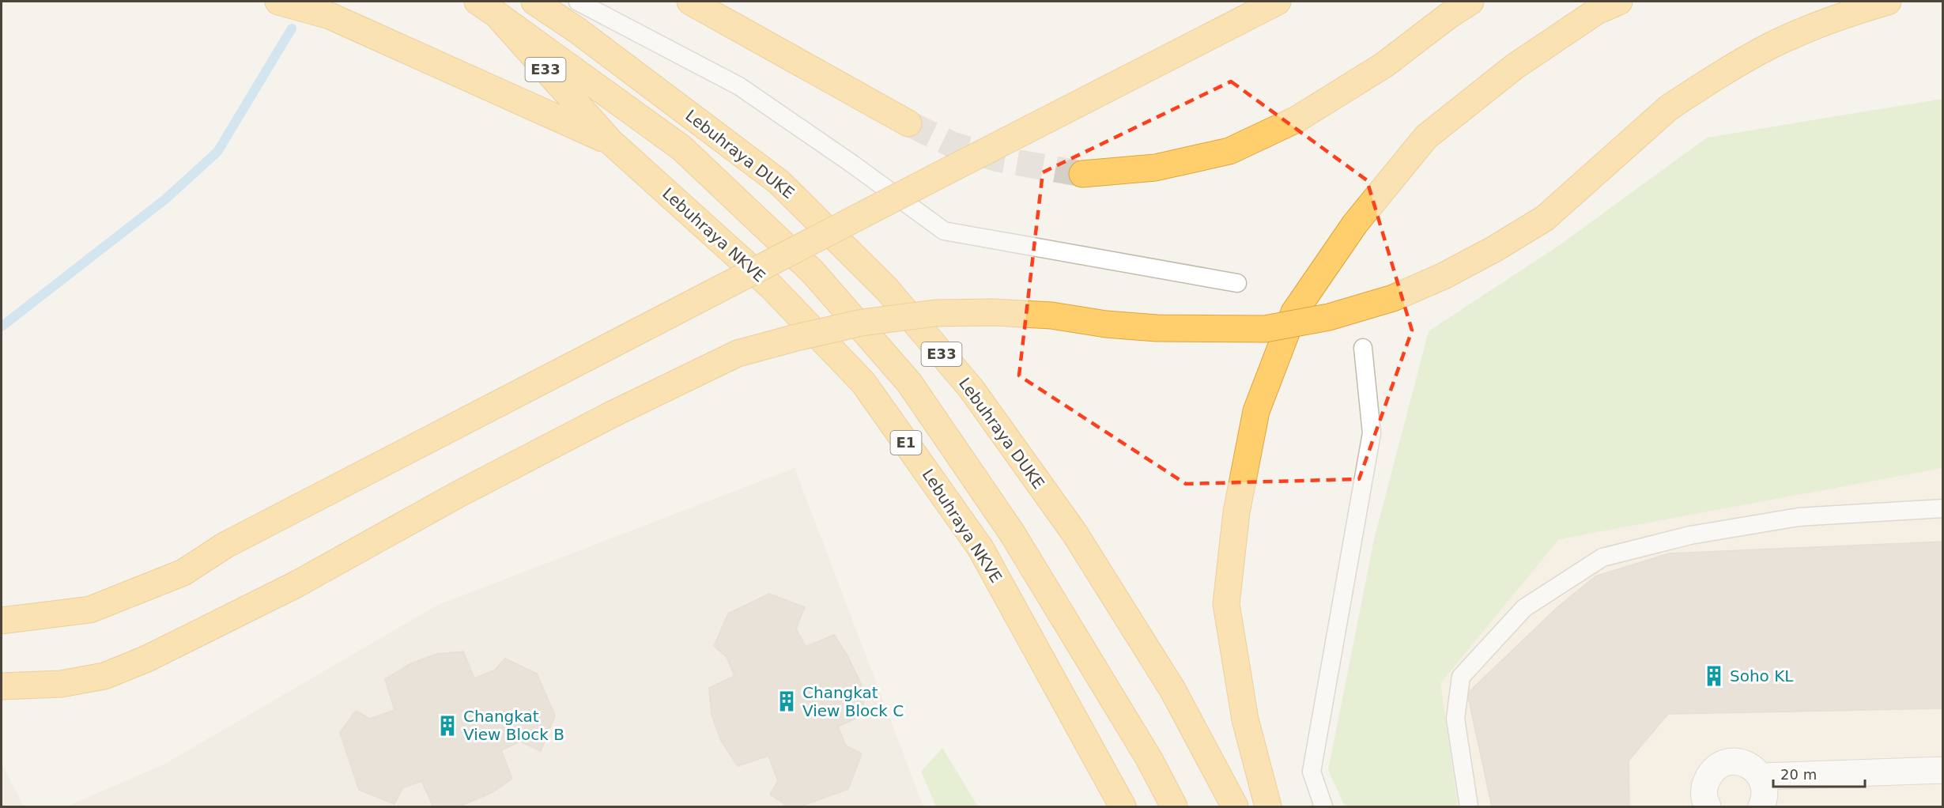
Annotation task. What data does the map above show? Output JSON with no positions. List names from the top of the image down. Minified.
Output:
{"streets":{"highway":["E33","Lebuhraya DUKE","Lebuhraya NKVE","E1"]},"crossings":[["Lebuhraya DUKE","Lebuhraya NKVE"]],"places":{"building":["Soho KL","Changkat View Block C","Changkat View Block B"]},"scale_bar":"20 m"}
